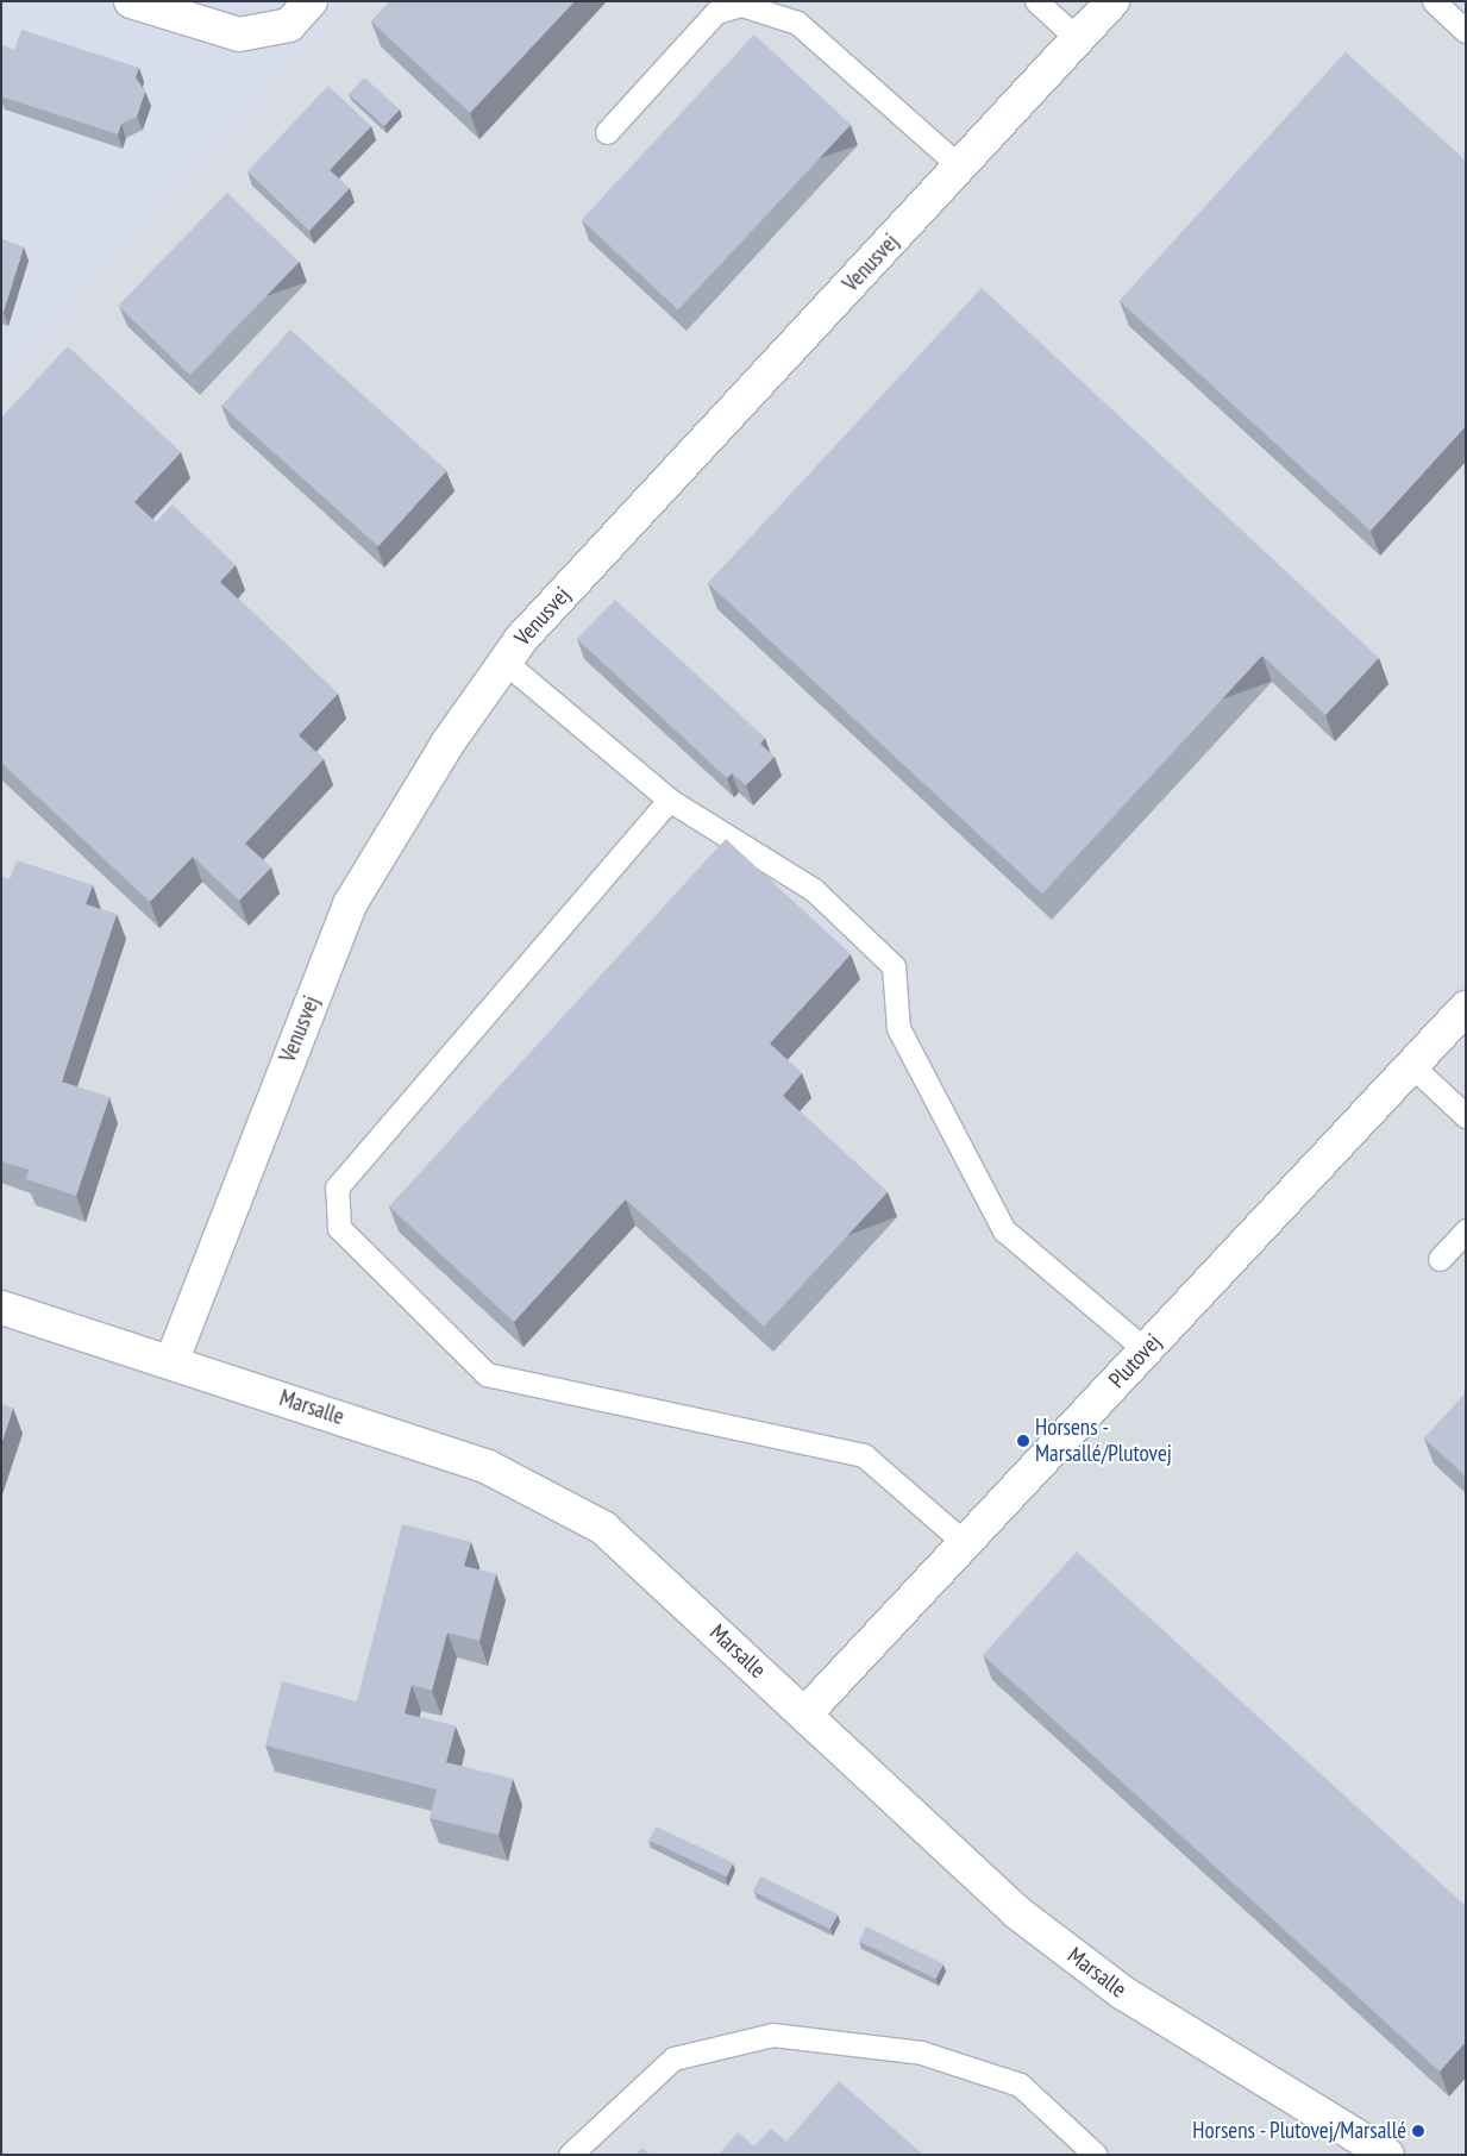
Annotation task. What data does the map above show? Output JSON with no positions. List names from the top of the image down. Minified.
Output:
{"streets":{"street":["Venusvej","Plutovej","Marsalle"]},"crossings":[["Venusvej","Marsalle"],["Plutovej","Marsalle"]],"places":["Horsens - Marsallé/Plutovej","Horsens - Plutovej/Marsallé"]}
